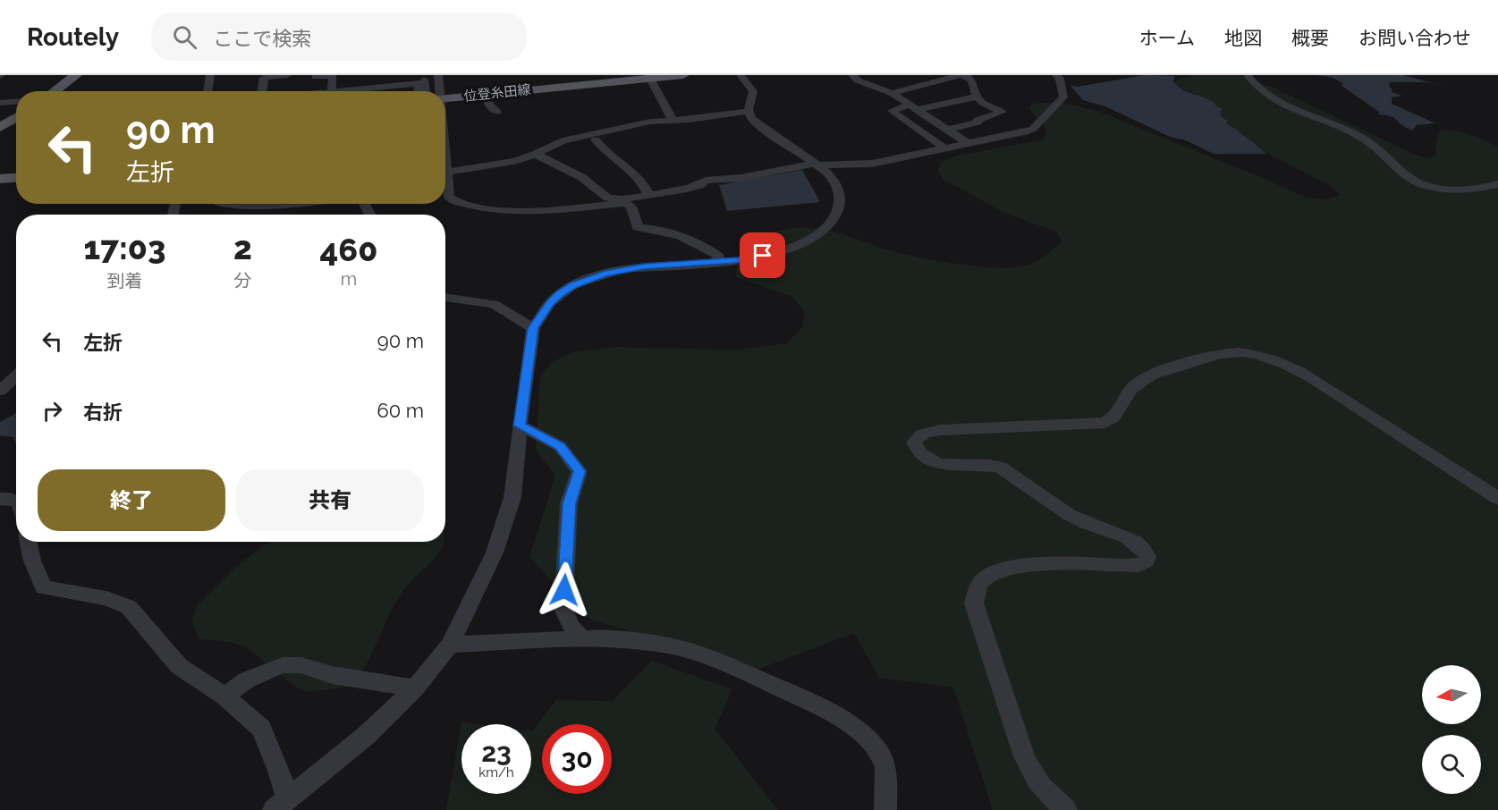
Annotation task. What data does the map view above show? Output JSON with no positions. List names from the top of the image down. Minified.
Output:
{"streets":{"main road":["位登糸田線"]},"north":"left","page":{"header":"Routely","search":"ここで検索","nav":["ホーム","地図","概要","お問い合わせ"],"turn":["90 m","左折"],"eta":["17:03","到着","2","分","460","m"],"list":[{"name":"左折","value":"90 m"},{"name":"右折","value":"60 m"}],"buttons":["終了","共有"],"speed":"23 km/h","limit":"30"}}
